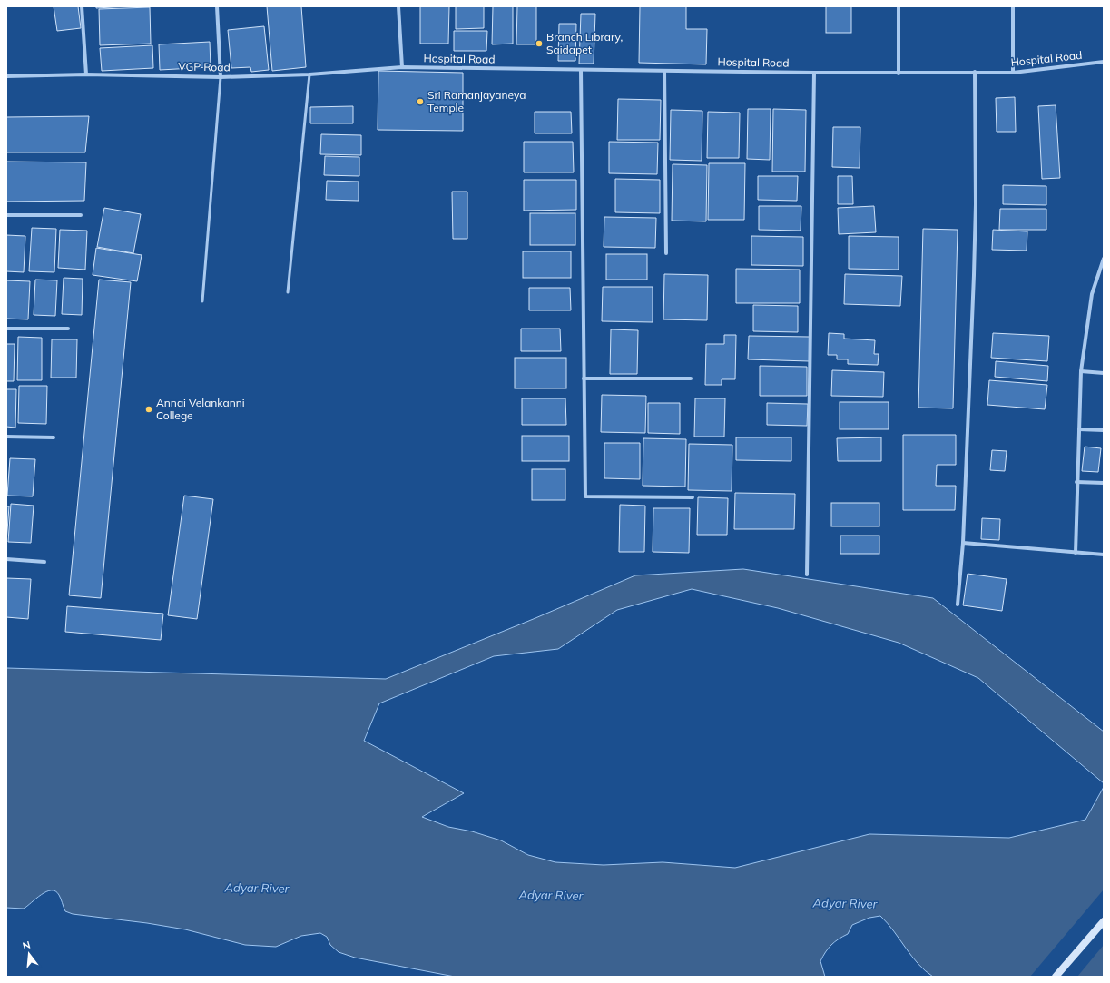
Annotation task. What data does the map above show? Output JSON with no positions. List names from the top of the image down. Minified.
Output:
{"streets":{"street":["Hospital Road","VGP Road"]},"crossings":[["Hospital Road","VGP Road"]],"water":["Adyar River"],"places":["Branch Library, Saidapet","Sri Ramanjayaneya Temple","Annai Velankanni College"],"north":"top"}
